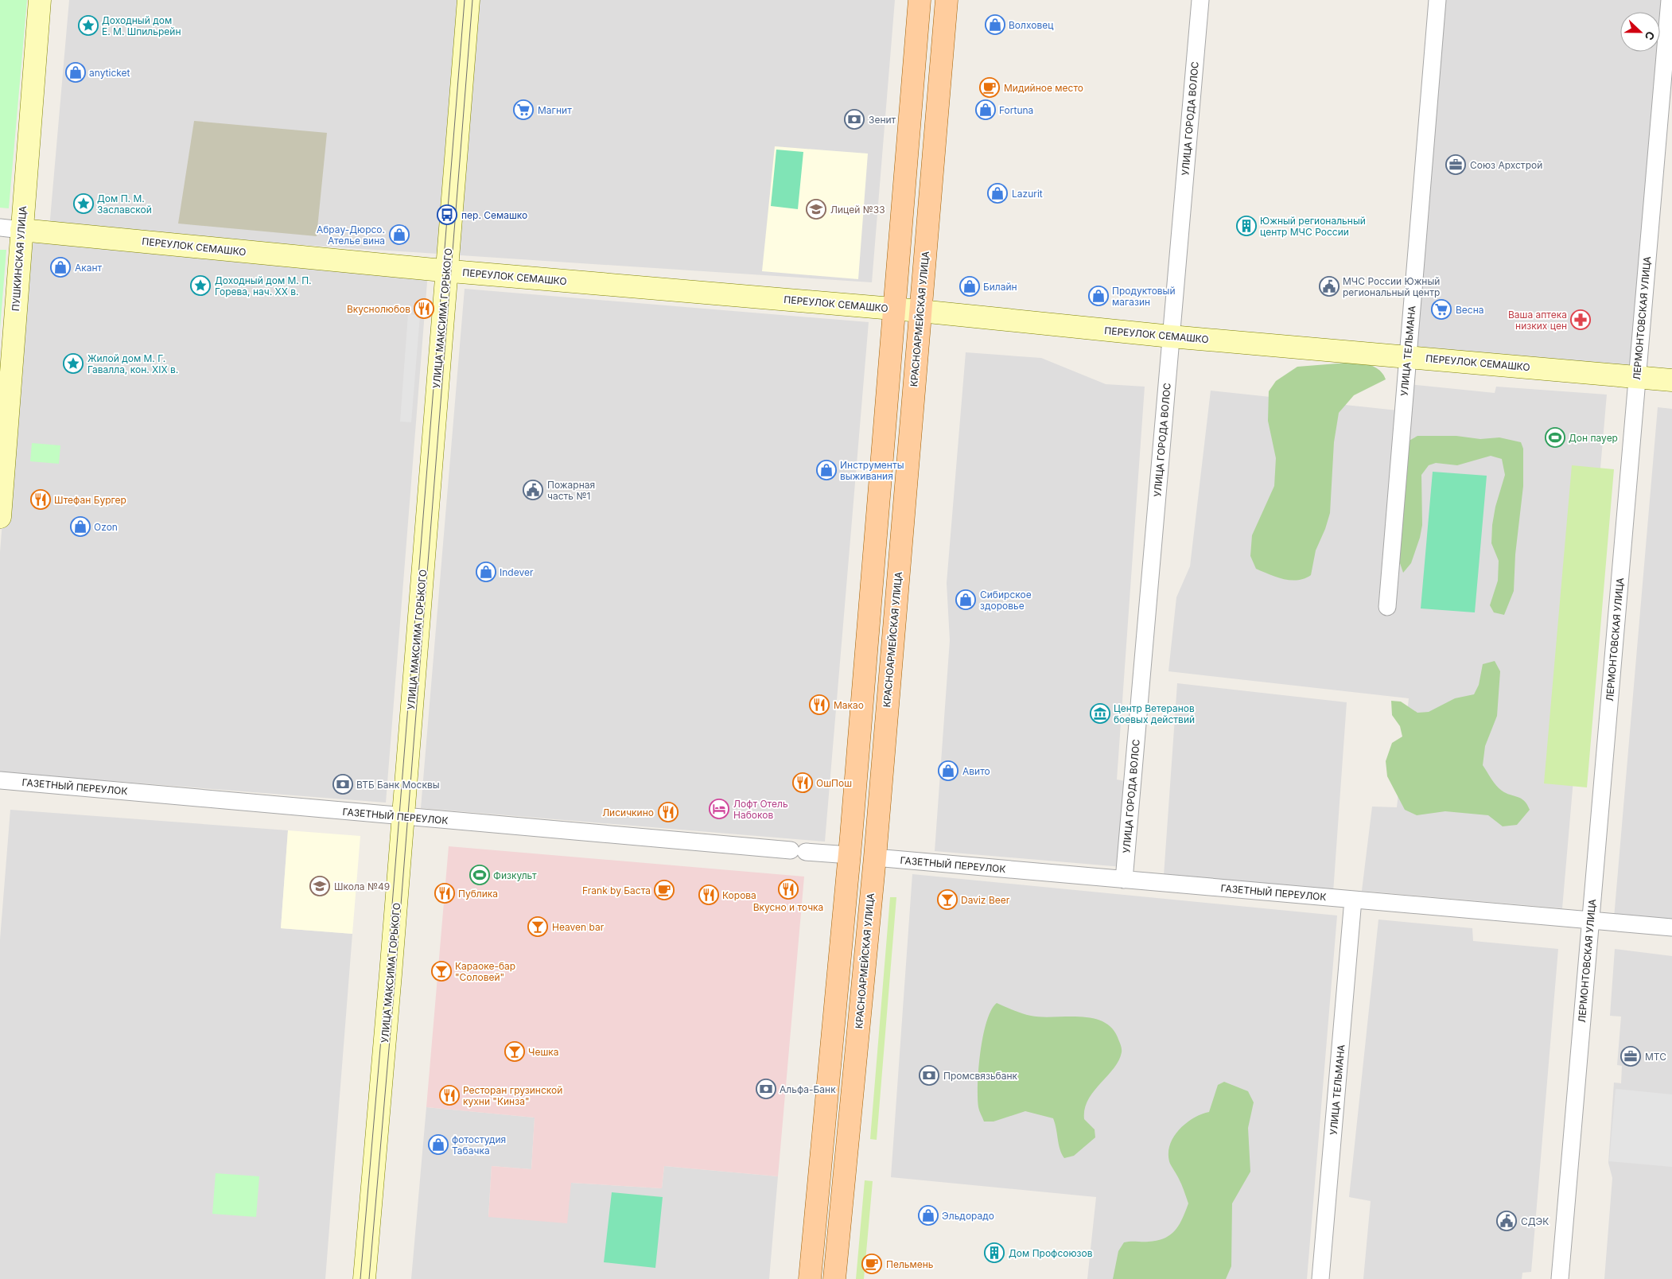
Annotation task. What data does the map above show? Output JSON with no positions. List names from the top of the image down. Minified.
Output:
{"streets":{"main road":["КРАСНОАРМЕЙСКАЯ УЛИЦА"],"street":["УЛИЦА ГОРОДА ВОЛОС","ПЕРЕУЛОК СЕМАШКО","ПУШКИНСКАЯ УЛИЦА","УЛИЦА МАКСИМА ГОРЬКОГО","ЛЕРМОНТОВСКАЯ УЛИЦА","УЛИЦА ТЕЛЬМАНА","ГАЗЕТНЫЙ ПЕРЕУЛОК"]},"crossings":[["УЛИЦА ГОРОДА ВОЛОС","ПЕРЕУЛОК СЕМАШКО"],["УЛИЦА ГОРОДА ВОЛОС","ГАЗЕТНЫЙ ПЕРЕУЛОК"],["ПЕРЕУЛОК СЕМАШКО","ПУШКИНСКАЯ УЛИЦА"],["ПЕРЕУЛОК СЕМАШКО","УЛИЦА МАКСИМА ГОРЬКОГО"],["ПЕРЕУЛОК СЕМАШКО","ЛЕРМОНТОВСКАЯ УЛИЦА"],["ПЕРЕУЛОК СЕМАШКО","КРАСНОАРМЕЙСКАЯ УЛИЦА"],["ПЕРЕУЛОК СЕМАШКО","УЛИЦА ТЕЛЬМАНА"],["УЛИЦА МАКСИМА ГОРЬКОГО","ГАЗЕТНЫЙ ПЕРЕУЛОК"],["ЛЕРМОНТОВСКАЯ УЛИЦА","ГАЗЕТНЫЙ ПЕРЕУЛОК"],["КРАСНОАРМЕЙСКАЯ УЛИЦА","ГАЗЕТНЫЙ ПЕРЕУЛОК"],["УЛИЦА ТЕЛЬМАНА","ГАЗЕТНЫЙ ПЕРЕУЛОК"]],"places":{"shop":["Волховец","anyticket","Fortuna","Lazurit","Абрау-Дюрсо. Ателье вина","Акант","Билайн","Продуктовый магазин","Инструменты выживания","Ozon","Indever","Сибирское здоровье","Авито","фотостудия Табачка","Эльдорадо"],"place":["Доходный дом Е. М. Шпильрейн","Дом П. М. Заславской","Доходный дом М. П. Горева, нач. ХХ в.","Жилой дом М. Г. Гавалла, кон. XIX в."],"cafe":["Мидийное место","Frank by Баста","Пельмень"],"supermarket":["Магнит","Весна"],"bank":["Зенит","ВТБ Банк Москвы","Промсвязьбанк","Альфа-Банк"],"office":["Союз Архстрой","МТС"],"school or university":["Лицей №33","Школа №49"],"bus stop":["пер. Семашко"],"building":["Южный региональный центр МЧС России","Дом Профсоюзов"],"public building":["МЧС России Южный региональный центр","Пожарная часть №1","СДЭК"],"restaurant":["Вкуснолюбов","Штефан Бургер","Макао","ОшПош","Лисичкино","Вкусно и точка","Публика","Корова","Ресторан грузинской кухни \"Кинза\""],"pharmacy":["Ваша аптека низких цен"],"sports":["Дон пауер","Физкульт"],"museum":["Центр Ветеранов боевых действий"],"hotel":["Лофт Отель Набоков"],"bar":["Daviz Beer","Heaven bar","Караоке-бар \"Соловей\"","Чешка"]},"north":"right"}
